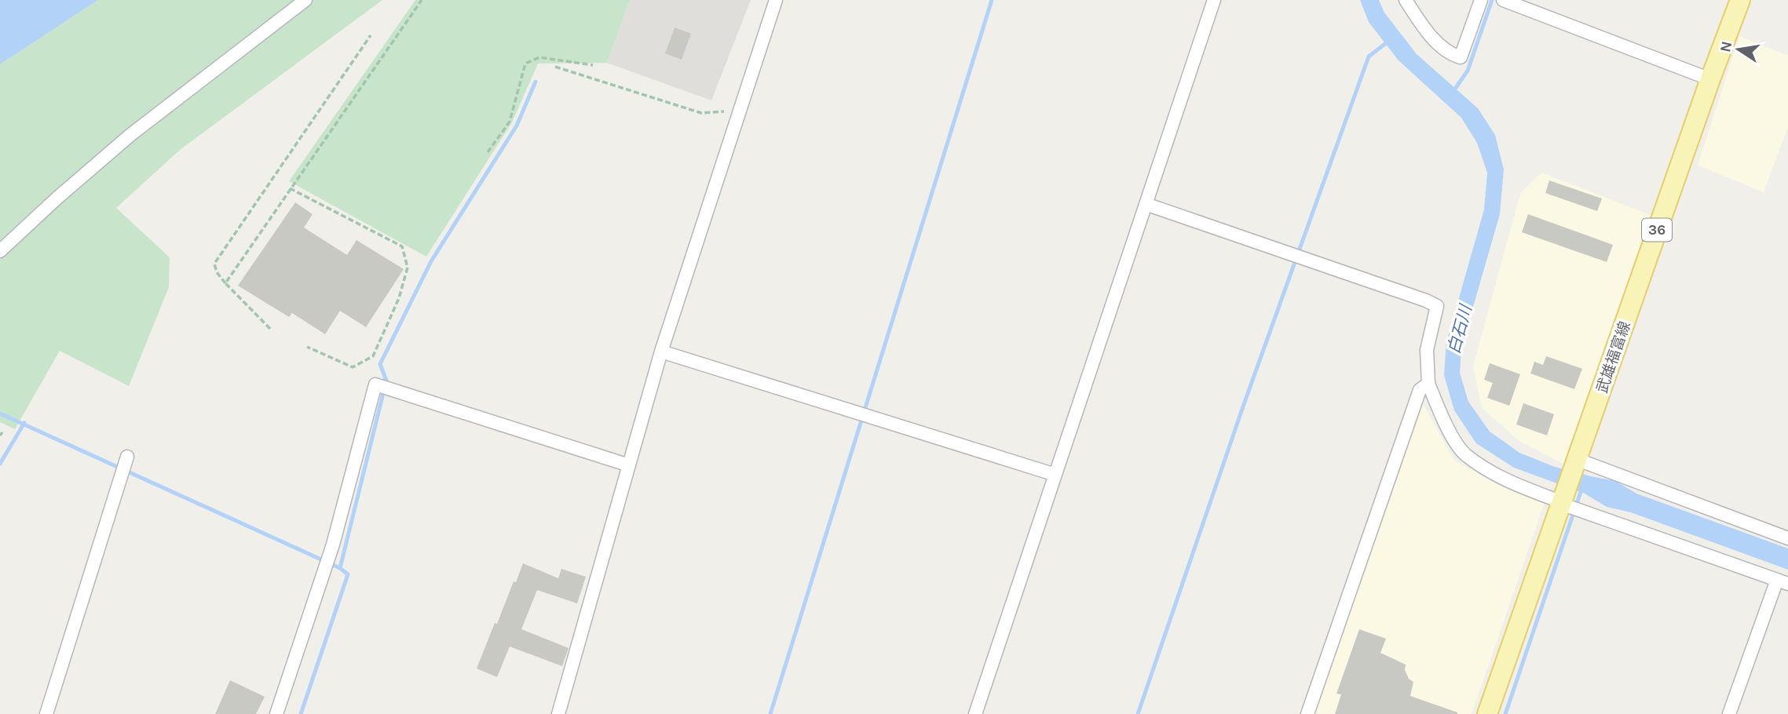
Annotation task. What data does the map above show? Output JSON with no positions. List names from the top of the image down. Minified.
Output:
{"streets":{"main road":["36","武雄福富線"]},"water":["白石川"],"north":"left"}
